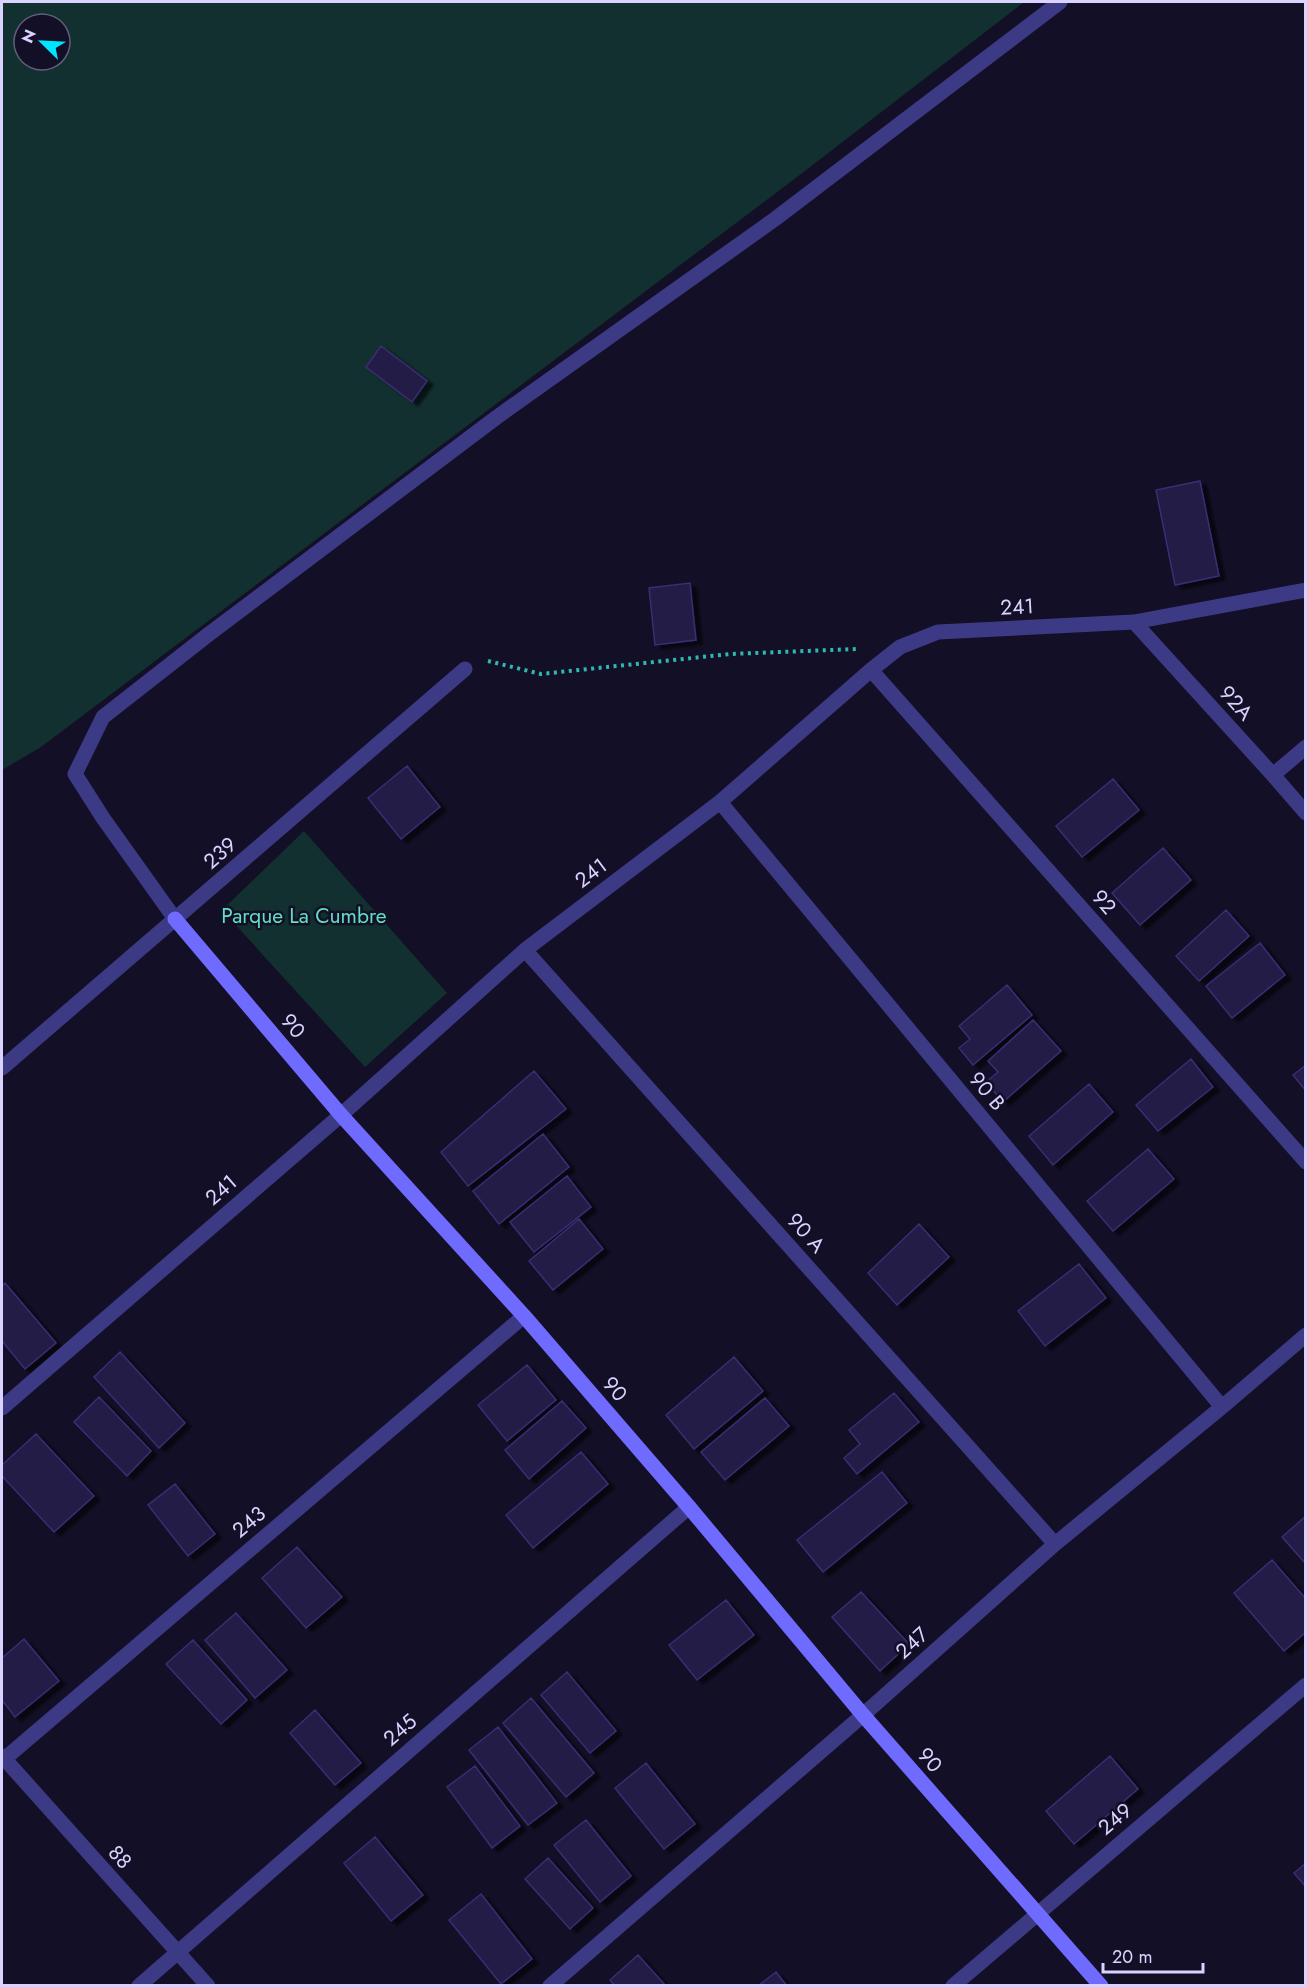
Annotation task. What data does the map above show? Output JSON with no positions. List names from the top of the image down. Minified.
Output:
{"streets":{"street":["241","92A","239","92","90","90 B","90 A","243","247","245","249","88"]},"crossings":[["241","92A"],["241","92"],["241","90"],["241","90 B"],["241","90 A"],["239","90"],["90","243"],["90","247"],["90","245"],["90","249"],["90 B","247"],["90 A","247"],["243","88"],["245","88"]],"parks":["Parque La Cumbre"],"scale_bar":"20 m","north":"top left"}
